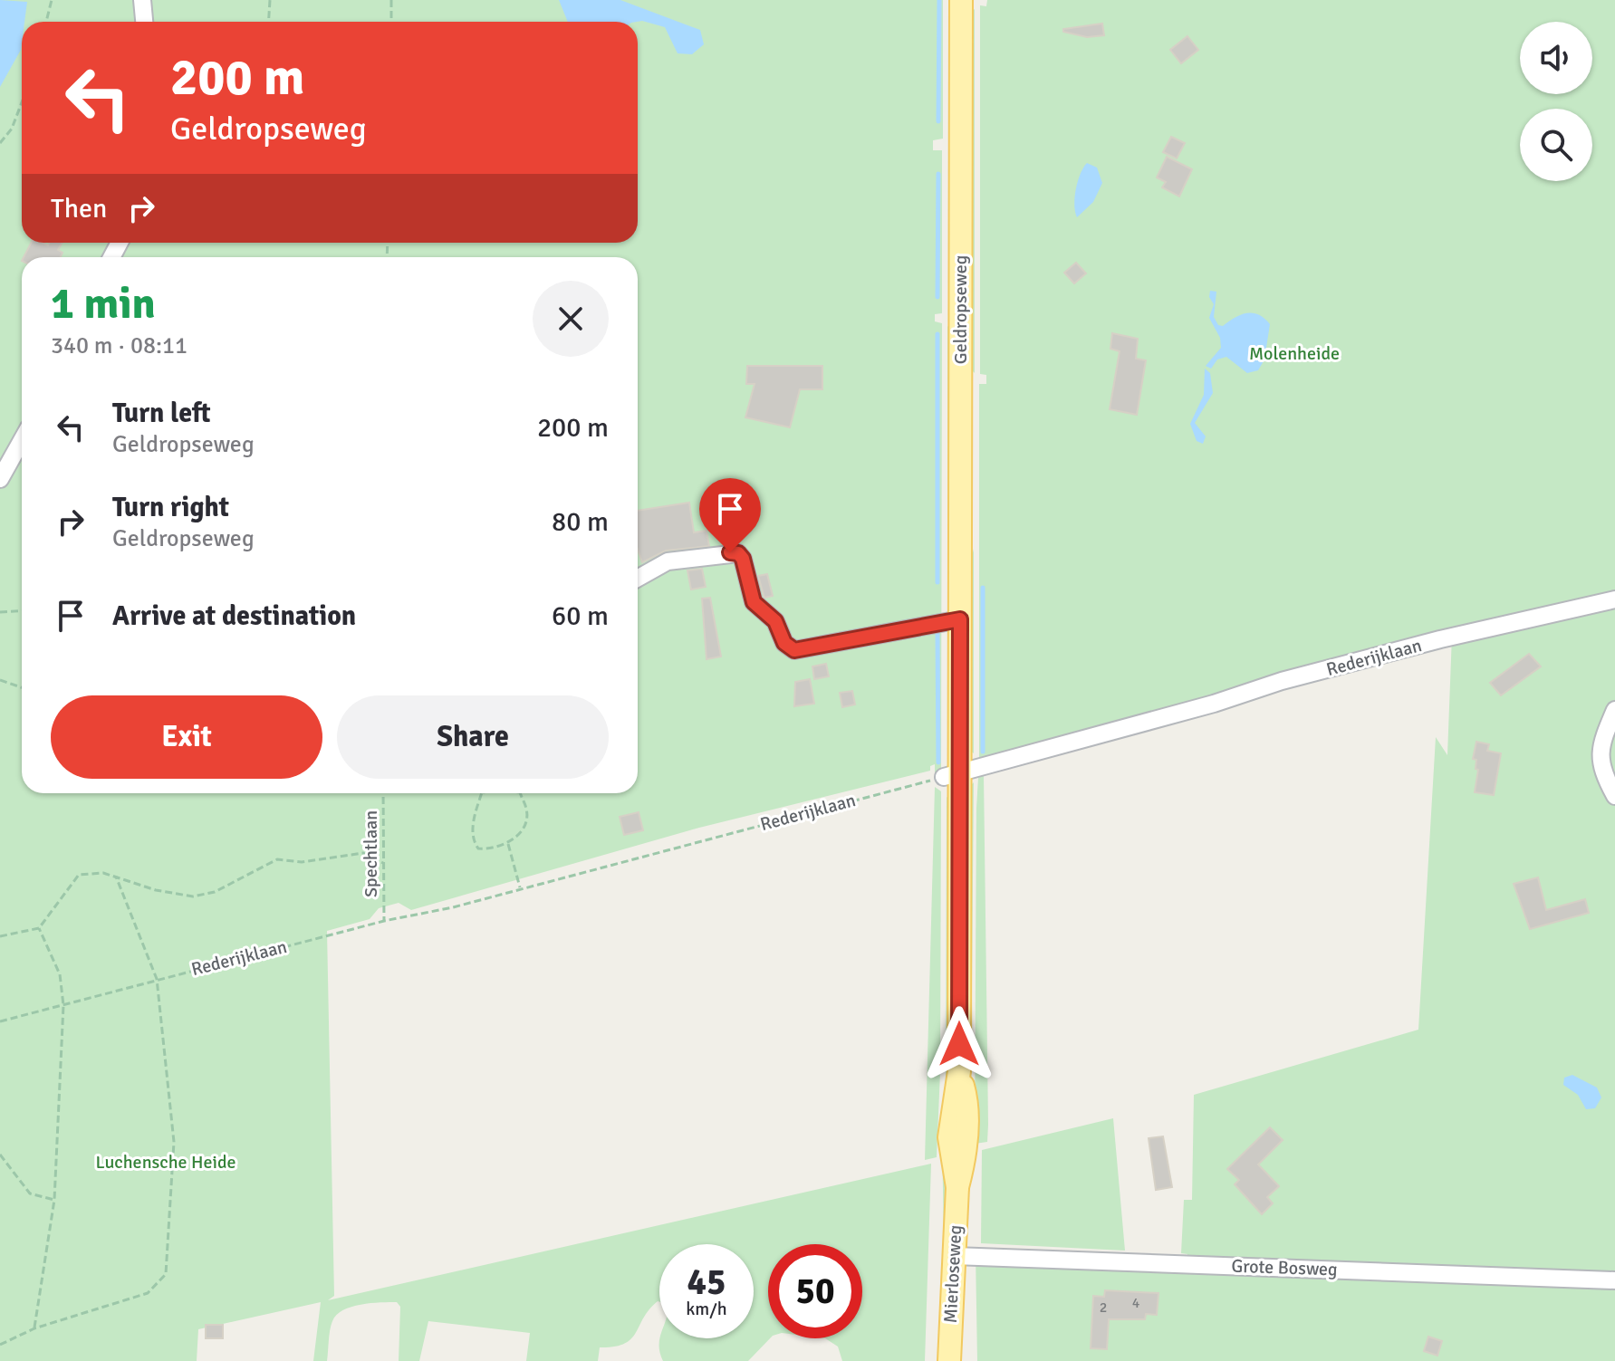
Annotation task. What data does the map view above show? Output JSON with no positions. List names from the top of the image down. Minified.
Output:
{"streets":{"main road":["Geldropseweg","Mierloseweg"],"street":["Rederijklaan","Grote Bosweg"],"path":["Spechtlaan"]},"crossings":[["Geldropseweg","Rederijklaan"],["Geldropseweg","Mierloseweg"],["Rederijklaan","Spechtlaan"],["Grote Bosweg","Mierloseweg"]],"parks":["Molenheide","Luchensche Heide"],"house_numbers":["4","2"],"page":{"turn":["200 m","Geldropseweg"],"then":"Then","heading":["1 min","340 m · 08:11"],"list":[{"name":"Turn left","note":"Geldropseweg","value":"200 m"},{"name":"Turn right","note":"Geldropseweg","value":"80 m"},{"name":"Arrive at destination","value":"60 m"}],"buttons":["Exit","Share"],"speed":"45 km/h","limit":"50"}}
